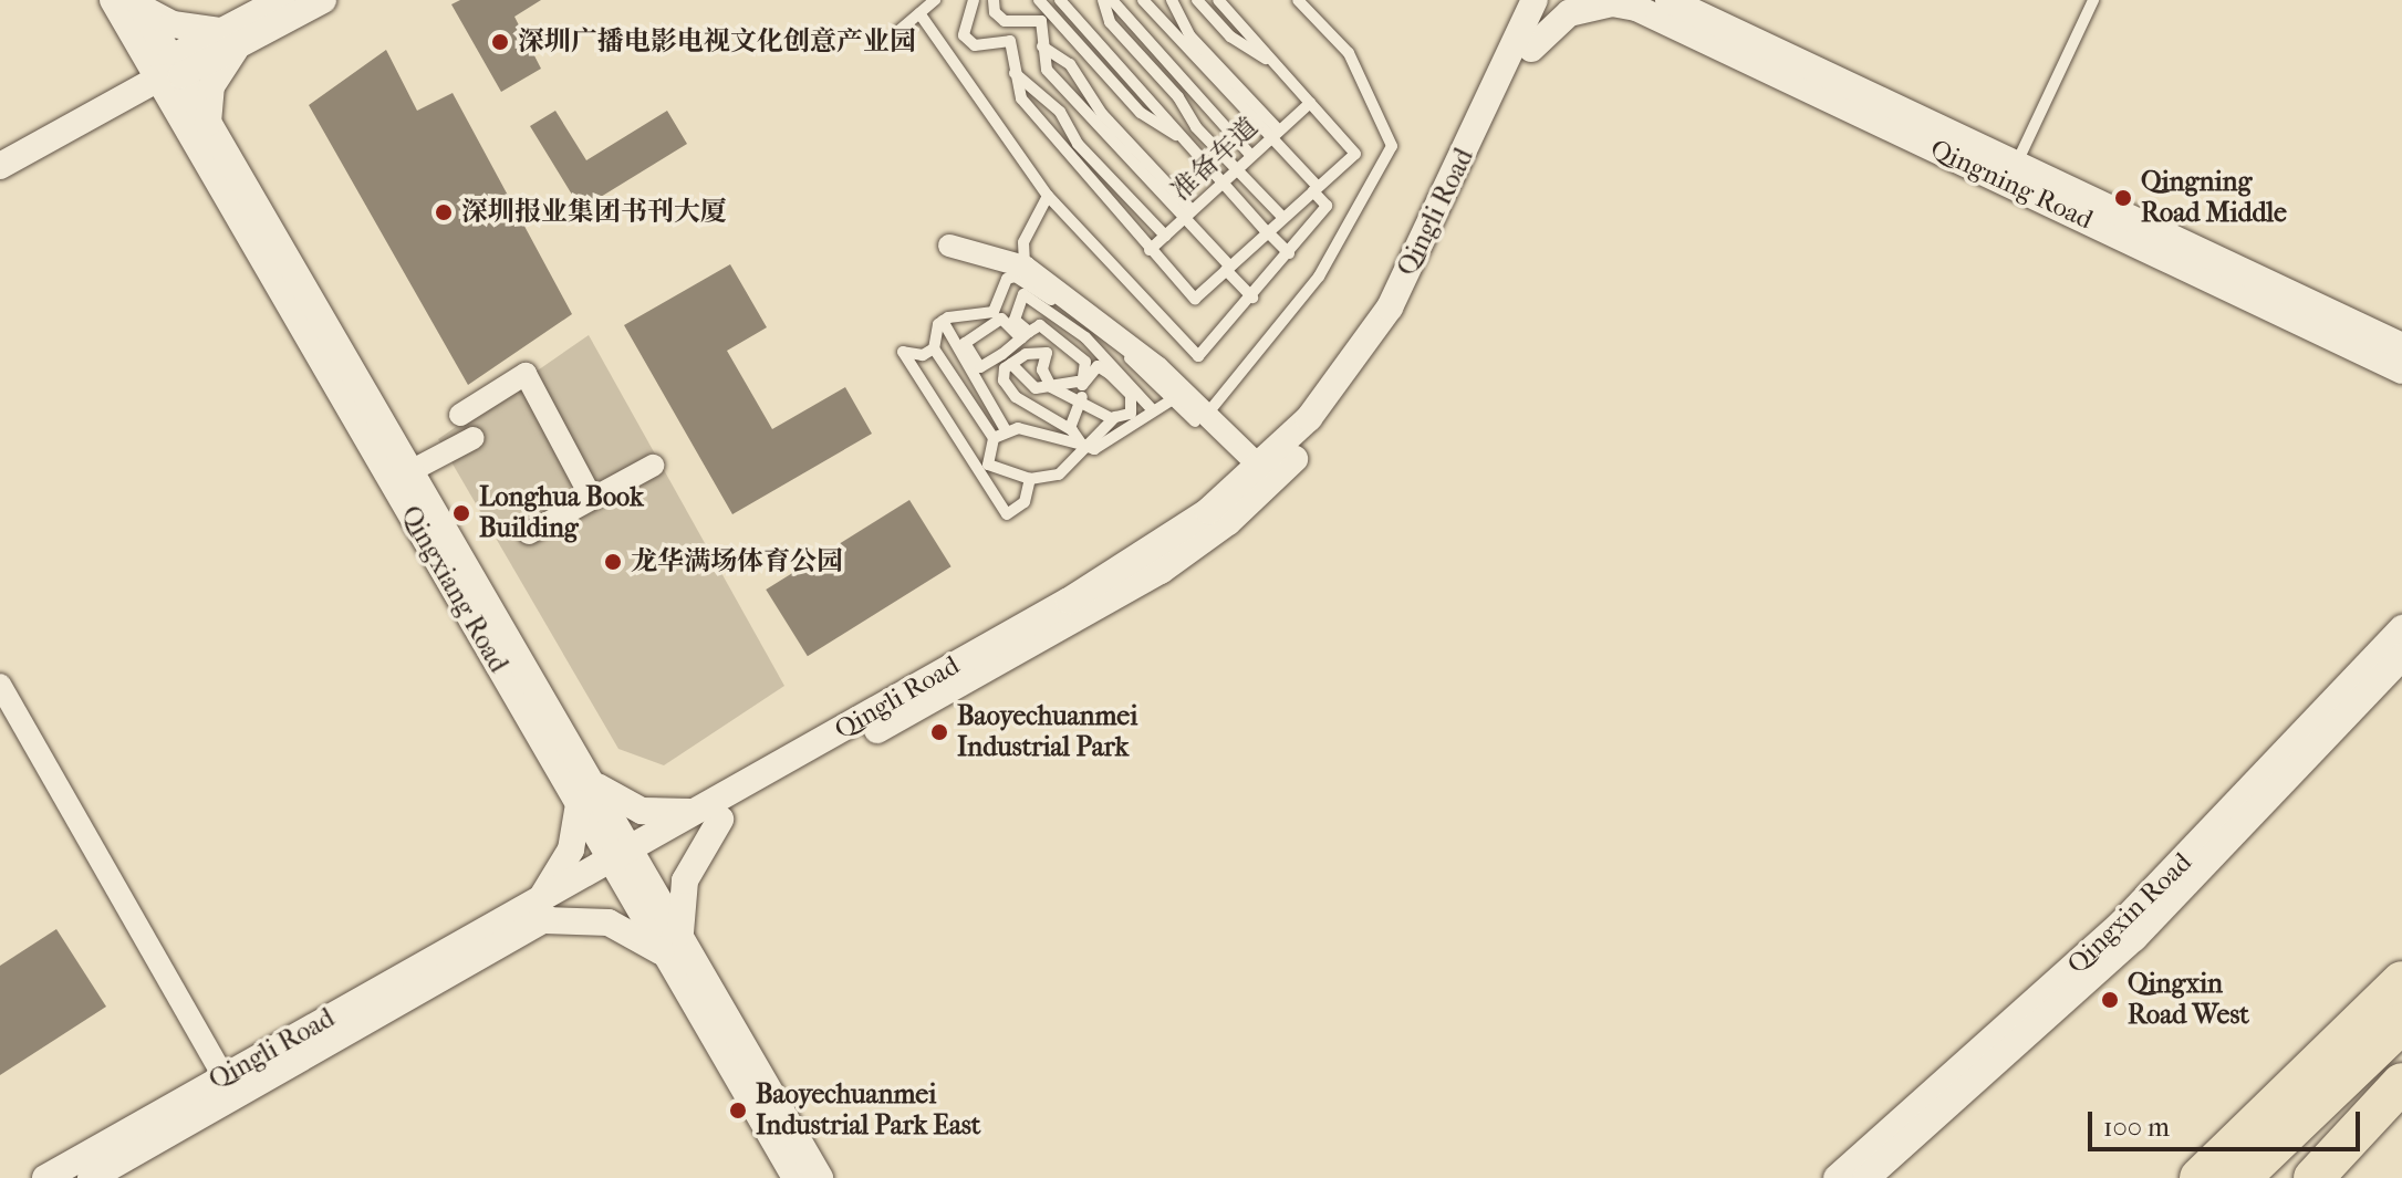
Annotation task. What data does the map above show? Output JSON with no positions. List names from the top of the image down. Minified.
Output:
{"streets":{"street":["Qingning Road","Qingli Road","Qingxiang Road","Qingxin Road"],"lane":["准备车道"]},"crossings":[["Qingli Road","Qingxiang Road"]],"places":["深圳广播电影电视文化创意产业园","Qingning Road Middle","深圳报业集团书刊大厦","Longhua Book Building","龙华满场体育公园","Baoyechuanmei Industrial Park","Qingxin Road West","Baoyechuanmei Industrial Park East"],"scale_bar":"100 m"}
